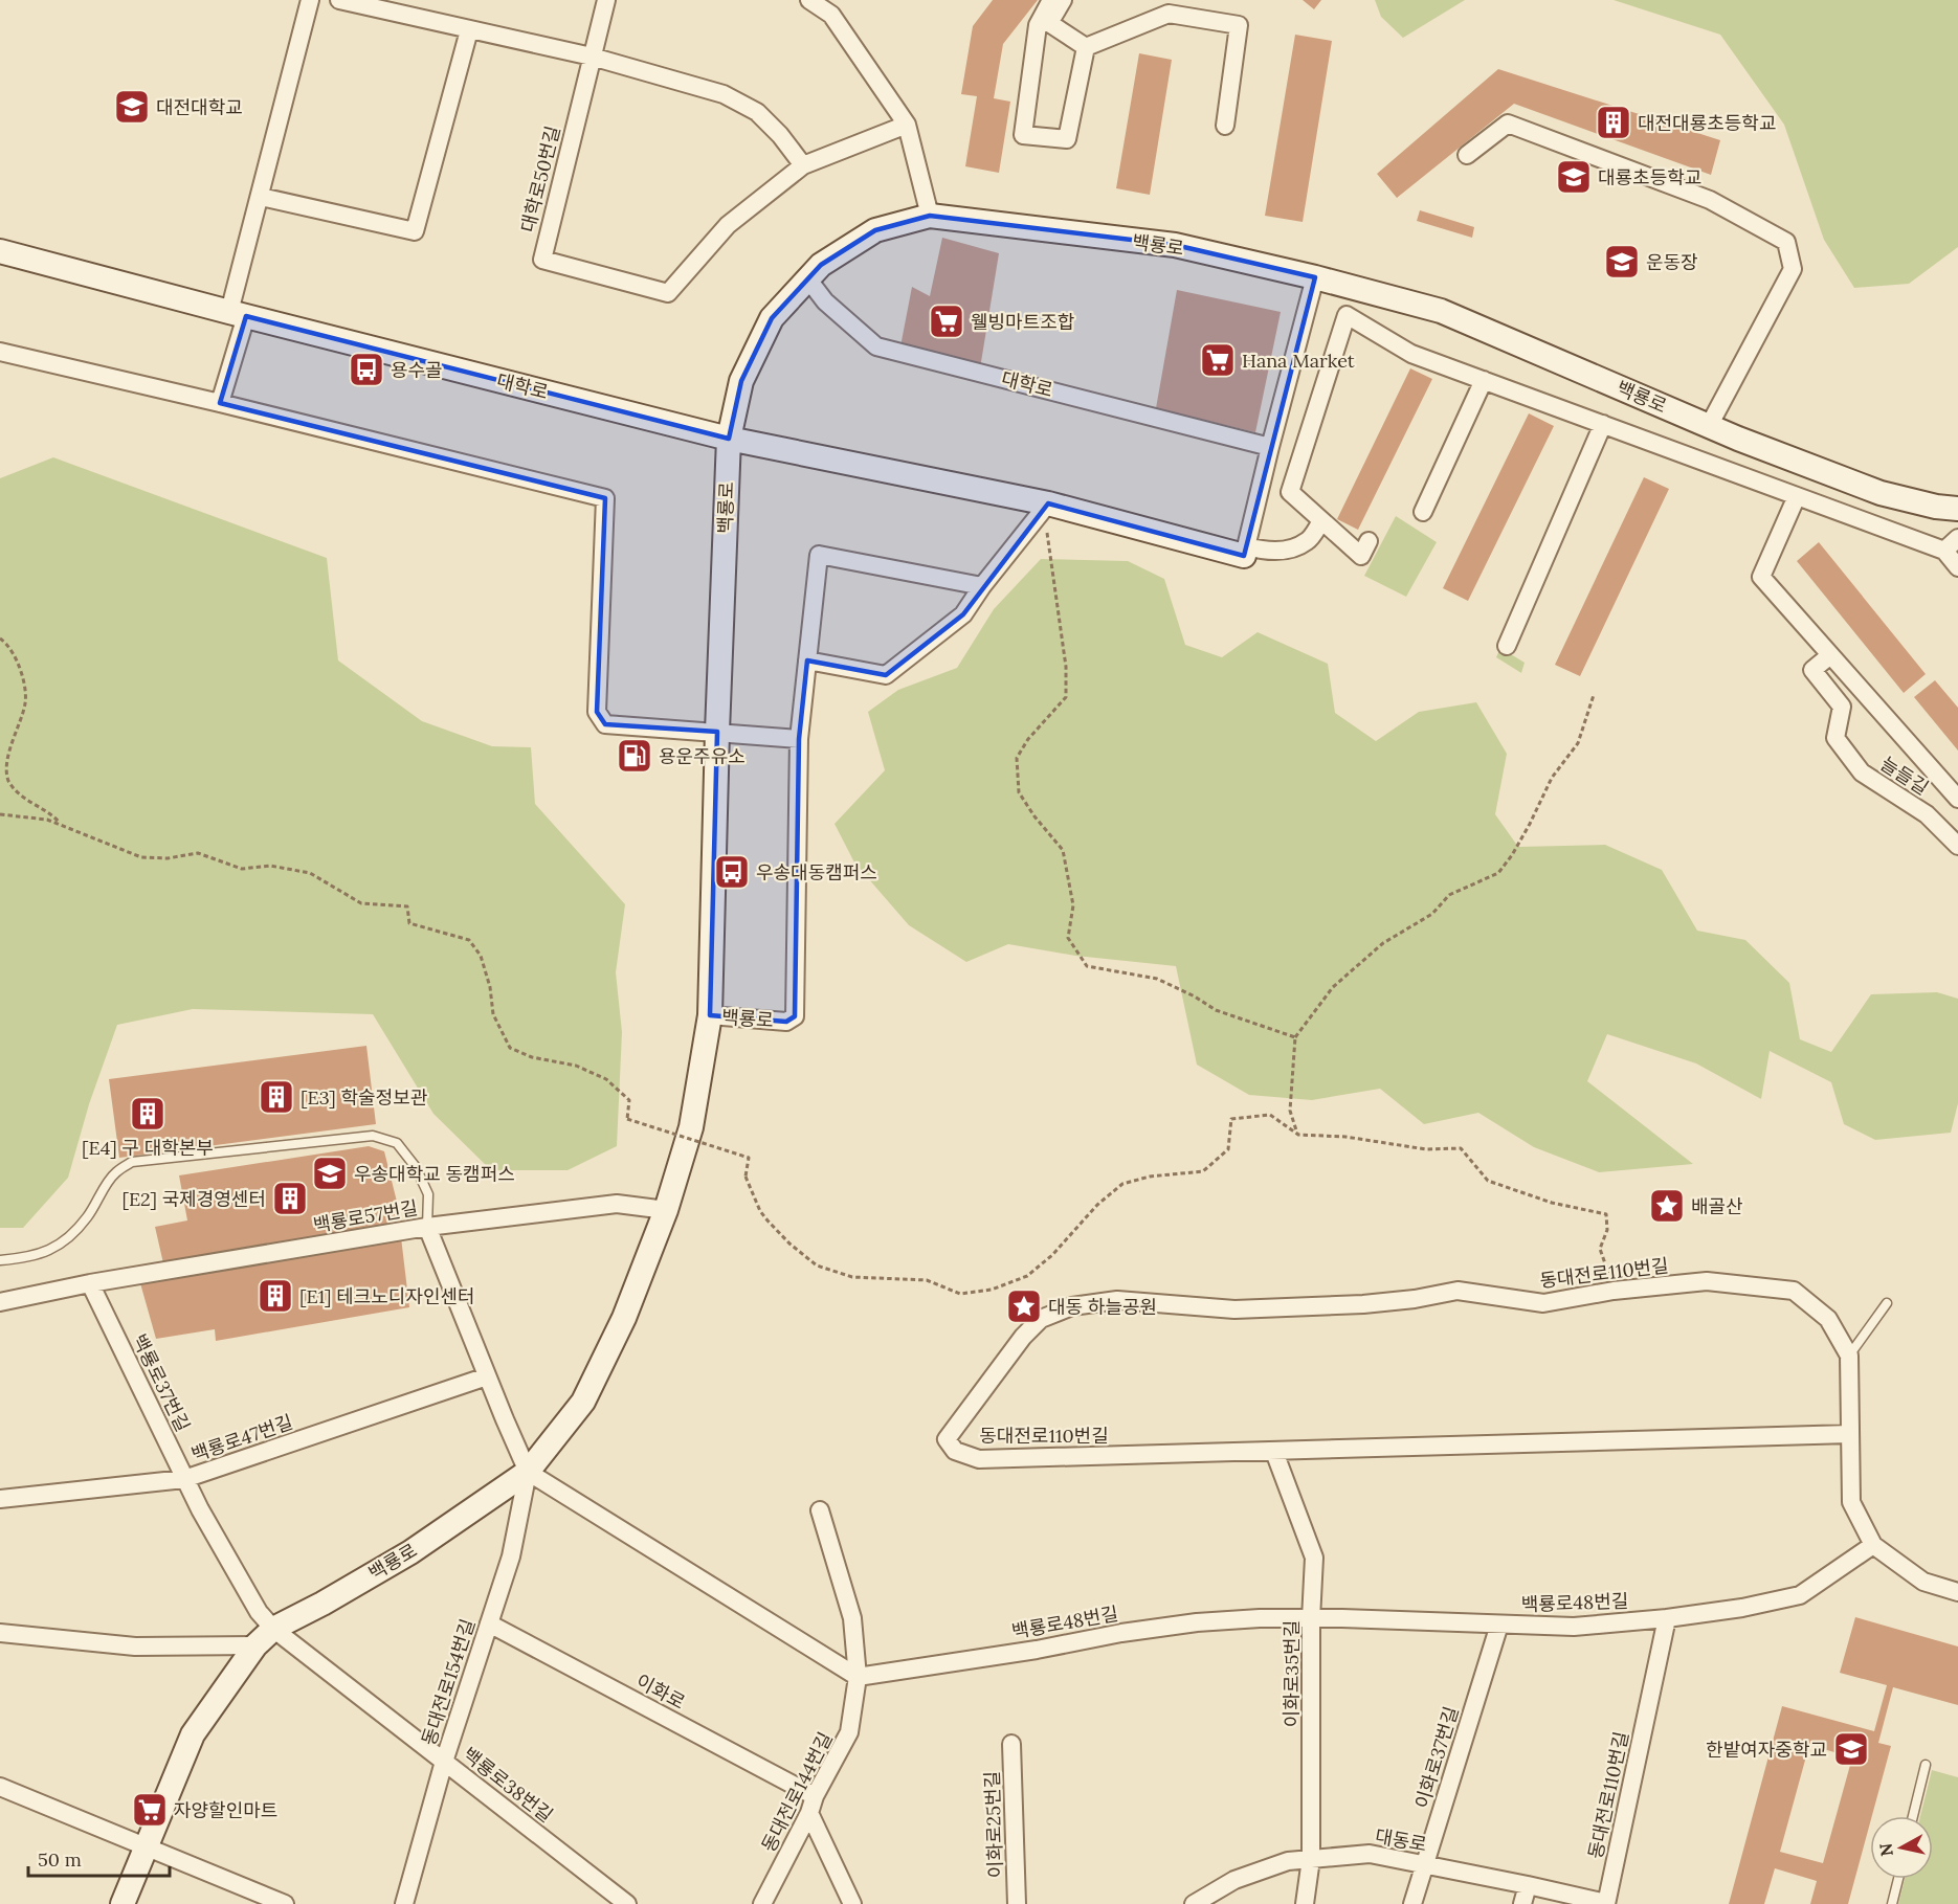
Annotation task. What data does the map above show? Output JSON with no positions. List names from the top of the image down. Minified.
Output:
{"streets":{"main road":["백룡로","대학로"],"street":["대학로50번길","늘들길","백룡로57번길","동대전로110번길","백룡로37번길","백룡로47번길","백룡로48번길","이화로35번길","동대전로154번길","이화로","이화로37번길","백룡로38번길","동대전로144번길","이화로25번길","대동로"]},"crossings":[["백룡로","대학로"],["백룡로","백룡로57번길"],["백룡로","백룡로37번길"],["백룡로","동대전로154번길"],["백룡로","백룡로38번길"],["백룡로57번길","백룡로37번길"],["동대전로110번길","백룡로48번길"],["동대전로110번길","이화로35번길"],["동대전로110번길","대동로"],["백룡로37번길","백룡로47번길"],["백룡로37번길","백룡로38번길"],["백룡로48번길","이화로35번길"],["백룡로48번길","이화로37번길"],["백룡로48번길","동대전로144번길"],["이화로35번길","대동로"],["동대전로154번길","이화로"],["동대전로154번길","백룡로38번길"],["이화로","동대전로144번길"],["이화로37번길","대동로"]],"places":{"school or university":["대전대학교","대룡초등학교","운동장","우송대학교 동캠퍼스","한밭여자중학교"],"building":["대전대룡초등학교","[E3] 학술정보관","[E4] 구 대학본부","[E2] 국제경영센터","[E1] 테크노디자인센터"],"supermarket":["웰빙마트조합","Hana Market","자양할인마트"],"bus stop":["용수골","우송대동캠퍼스"],"fuel station":["용운주유소"],"place":["배골산","대동 하늘공원"]},"scale_bar":"50 m","north":"left"}
